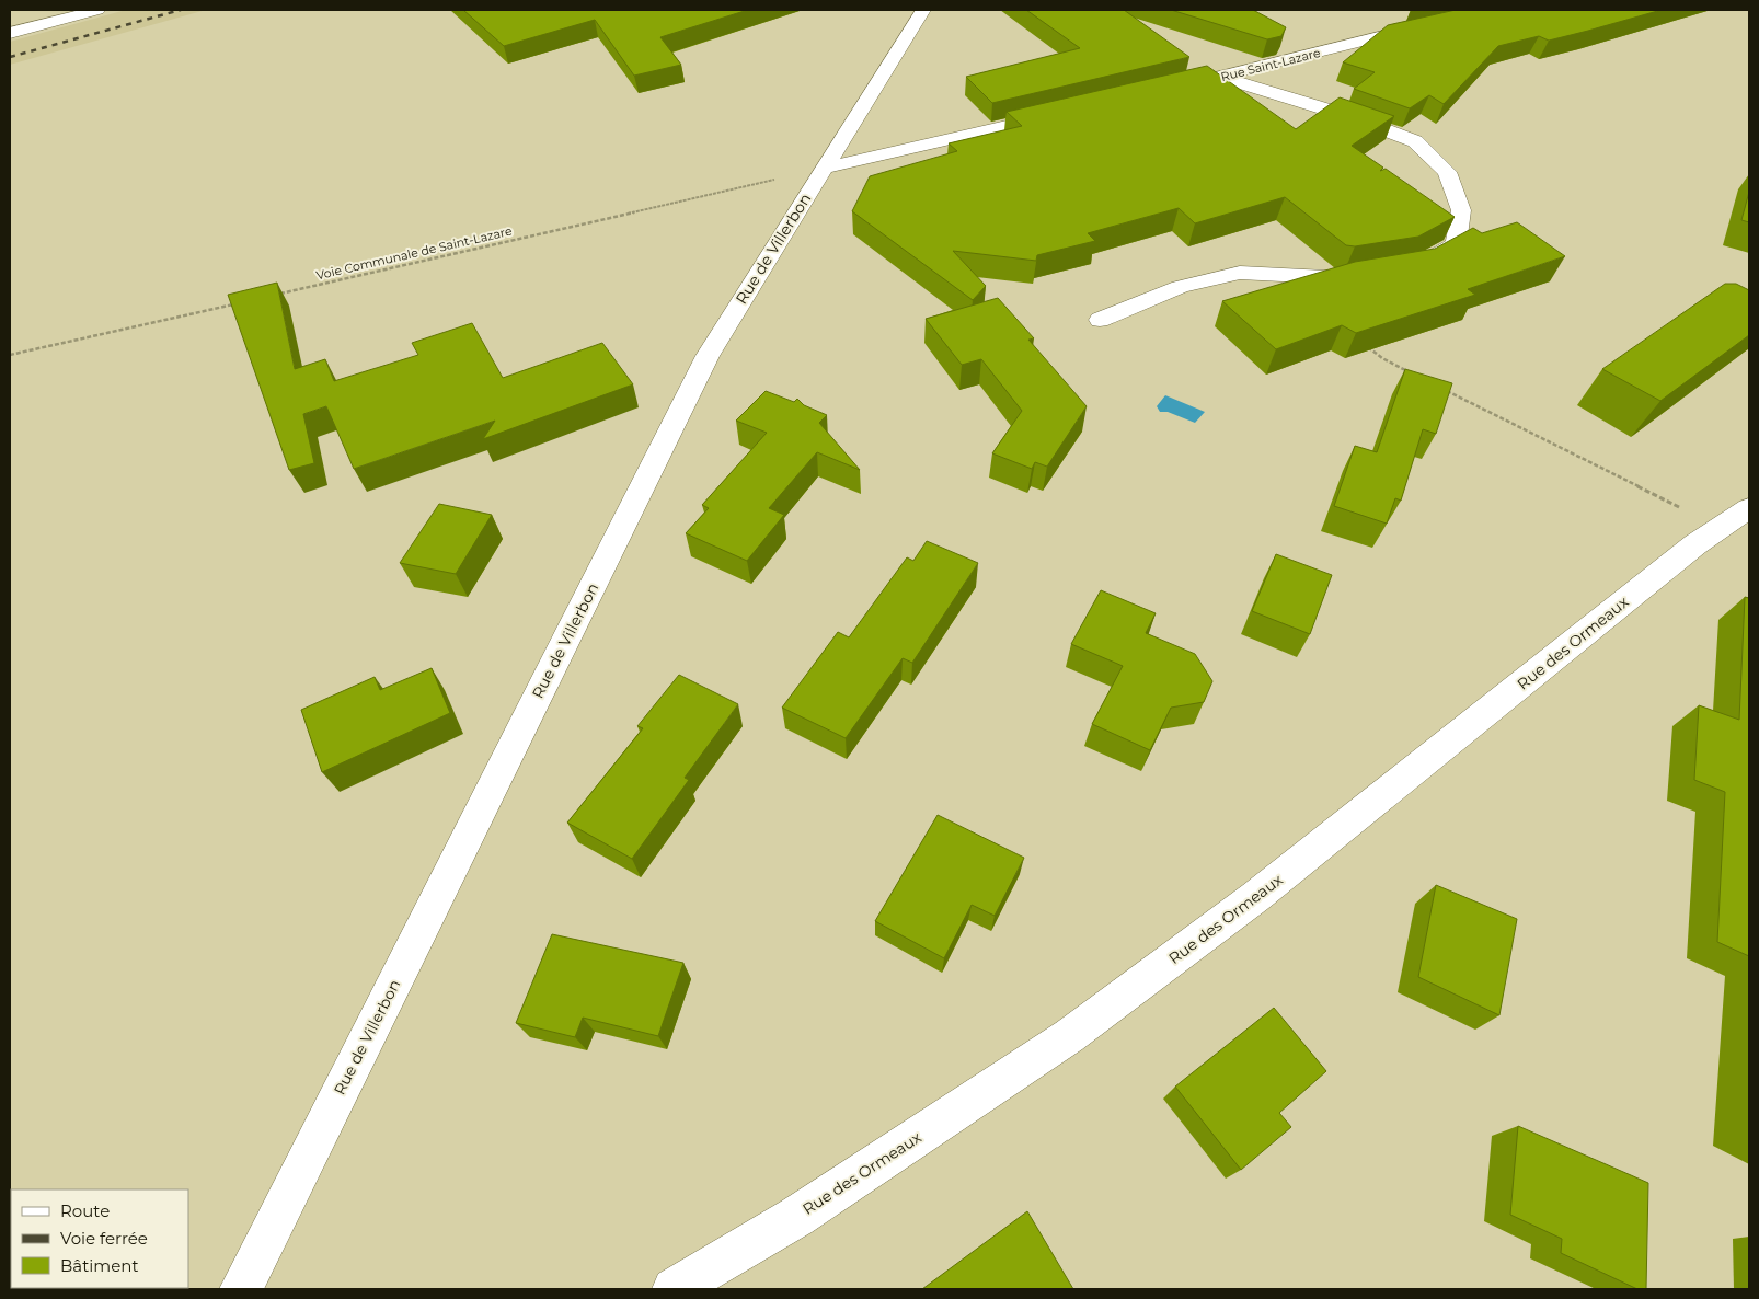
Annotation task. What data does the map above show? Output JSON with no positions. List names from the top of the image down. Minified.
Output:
{"streets":{"street":["Rue Saint-Lazare","Rue de Villerbon","Rue des Ormeaux"],"path":["Voie Communale de Saint-Lazare"]},"crossings":[["Rue de Villerbon","Voie Communale de Saint-Lazare"]],"legend":["Route","Voie ferrée","Bâtiment"]}
